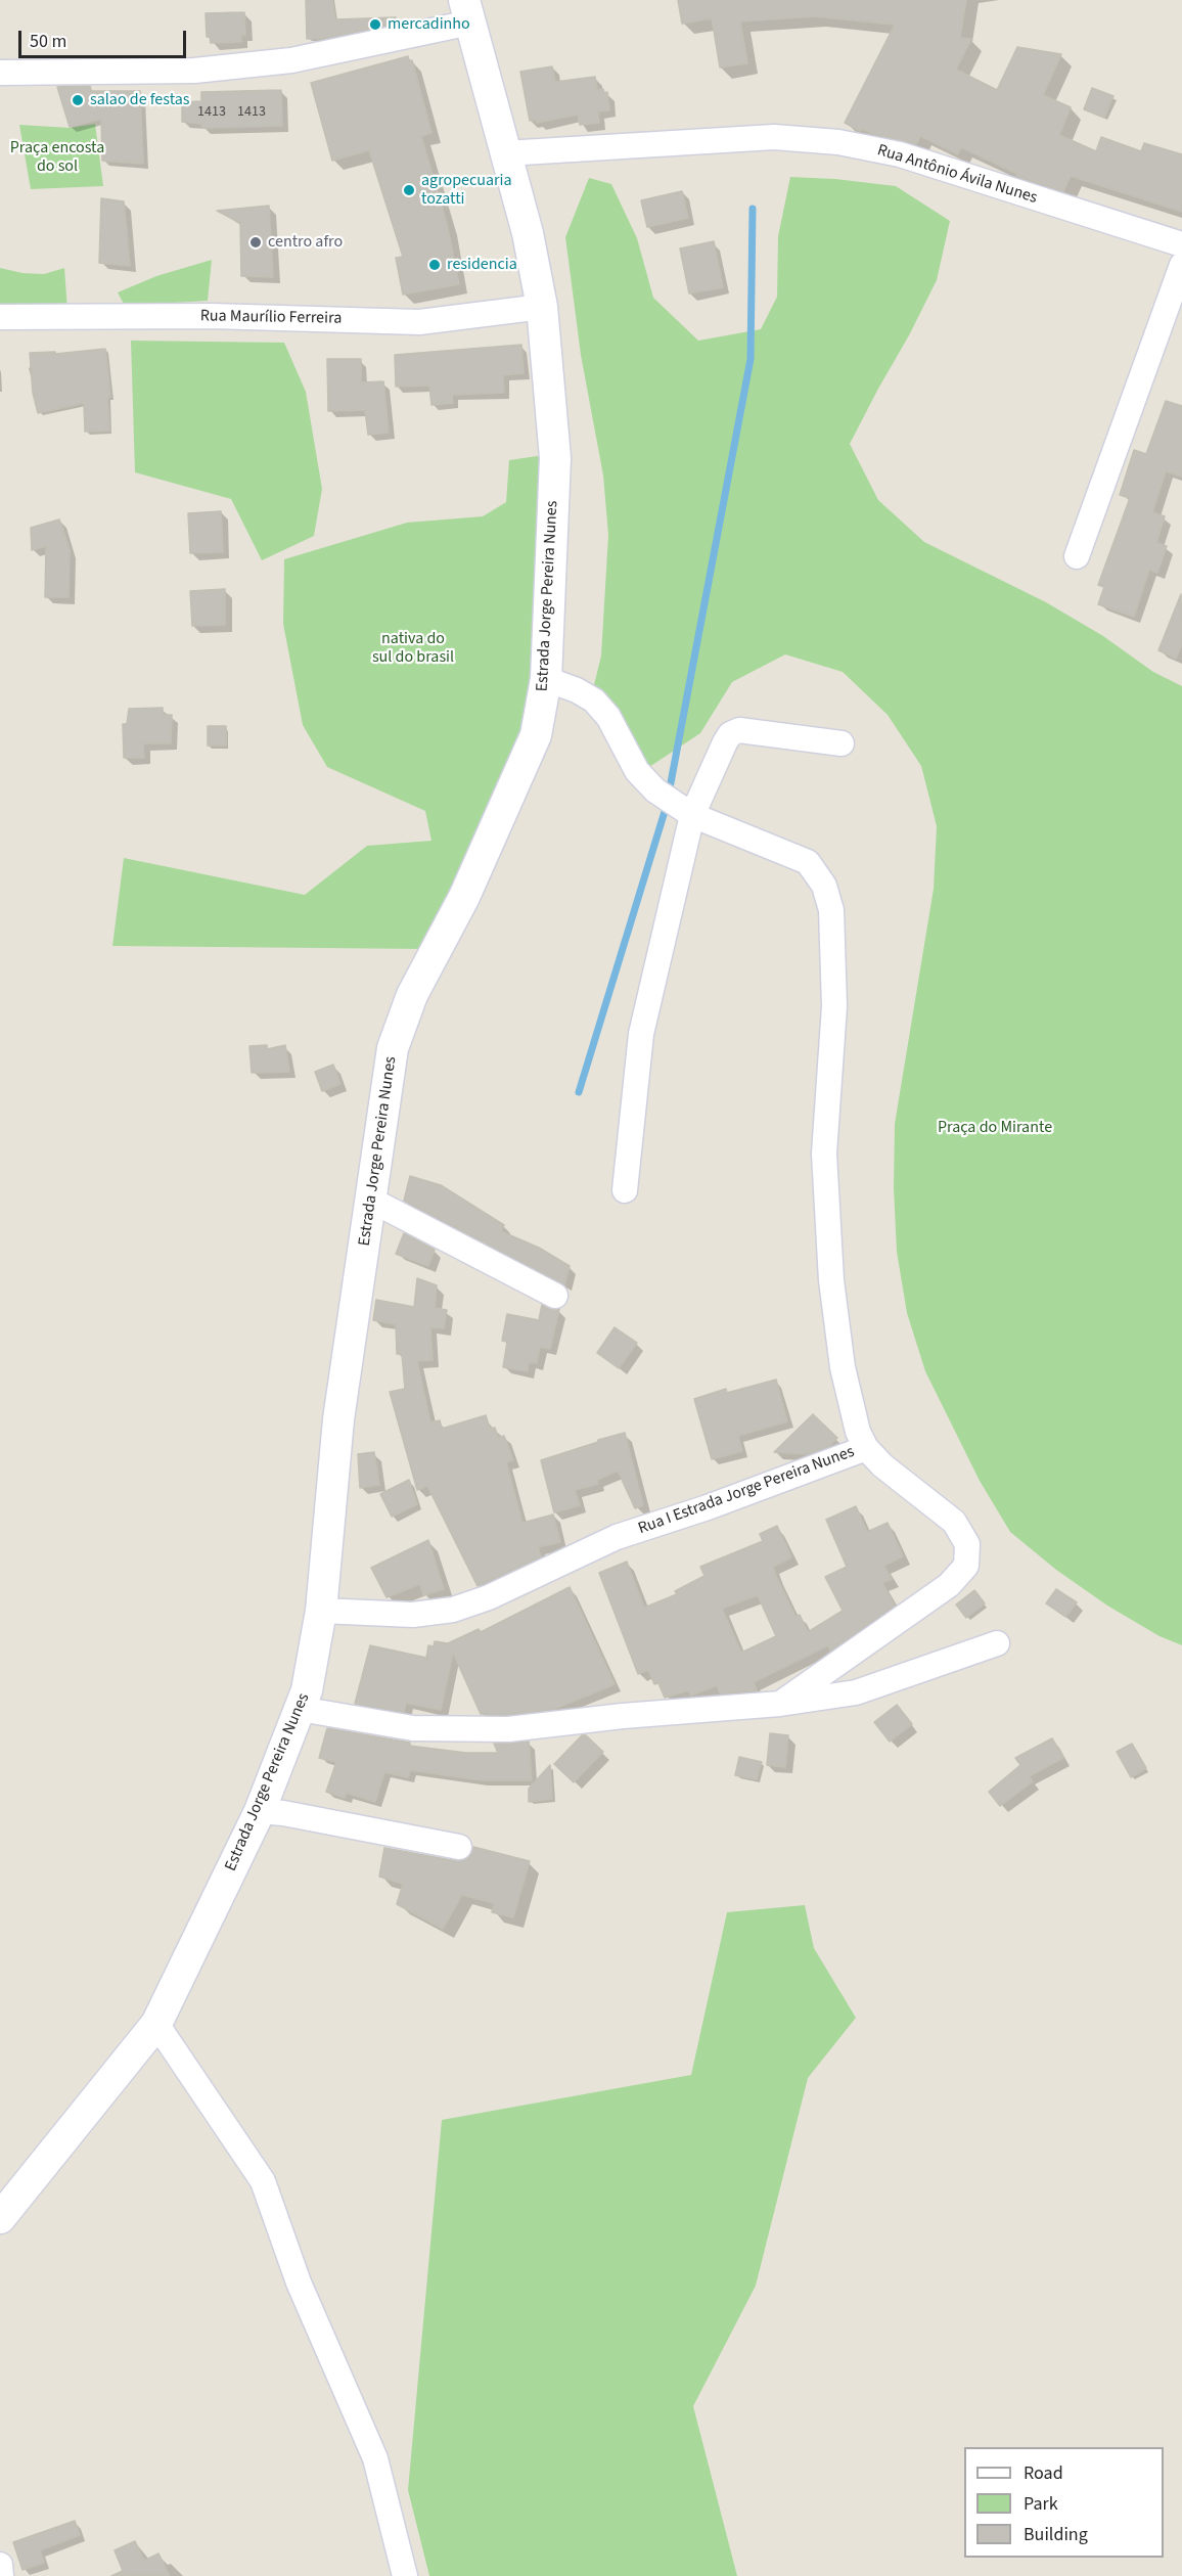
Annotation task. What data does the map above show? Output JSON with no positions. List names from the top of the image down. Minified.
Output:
{"streets":{"street":["Rua Antônio Ávila Nunes","Rua Maurílio Ferreira","Estrada Jorge Pereira Nunes","Rua I Estrada Jorge Pereira Nunes"]},"crossings":[["Rua Antônio Ávila Nunes","Estrada Jorge Pereira Nunes"],["Rua Maurílio Ferreira","Estrada Jorge Pereira Nunes"],["Estrada Jorge Pereira Nunes","Rua I Estrada Jorge Pereira Nunes"]],"parks":["Praça encosta do sol","nativa do sul do brasil","Praça do Mirante"],"places":["mercadinho","salao de festas","agropecuaria tozatti","centro afro","residencia"],"house_numbers":["1413","1413"],"legend":["Road","Park","Building"],"scale_bar":"50 m"}
